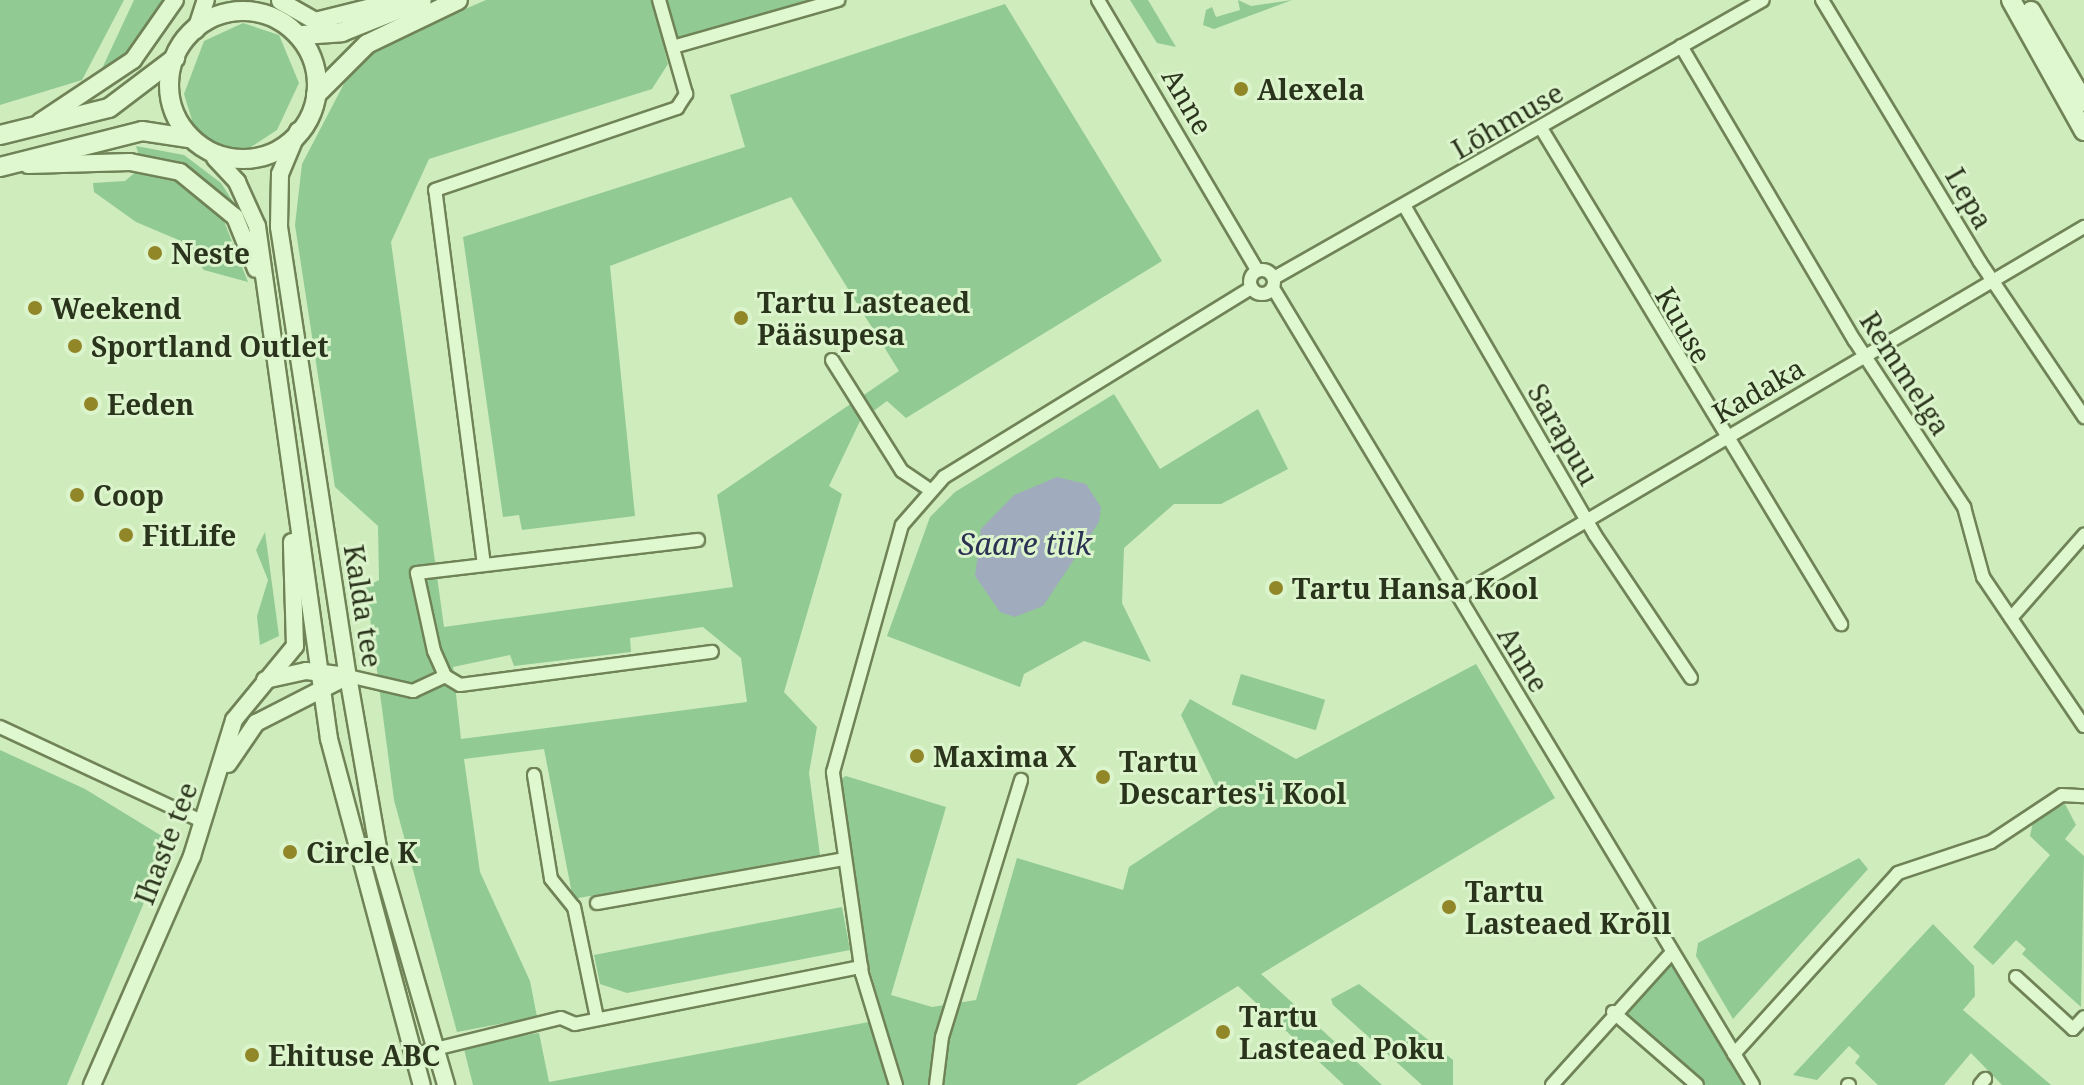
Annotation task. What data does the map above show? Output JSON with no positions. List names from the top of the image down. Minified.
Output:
{"streets":{"street":["Anne","Lõhmuse","Lepa","Kuuse","Remmelga","Kadaka","Sarapuu","Kalda tee","Ihaste tee"]},"crossings":[["Anne","Lõhmuse"],["Anne","Kadaka"],["Lõhmuse","Kuuse"],["Lõhmuse","Remmelga"],["Lõhmuse","Sarapuu"],["Lepa","Kadaka"],["Kuuse","Kadaka"],["Remmelga","Kadaka"],["Kadaka","Sarapuu"],["Kalda tee","Ihaste tee"]],"water":["Saare tiik"],"places":["Alexela","Neste","Weekend","Tartu Lasteaed Pääsupesa","Sportland Outlet","Eeden","Coop","FitLife","Tartu Hansa Kool","Maxima X","Tartu Descartes'i Kool","Circle K","Tartu Lasteaed Krõll","Tartu Lasteaed Poku","Ehituse ABC"]}
